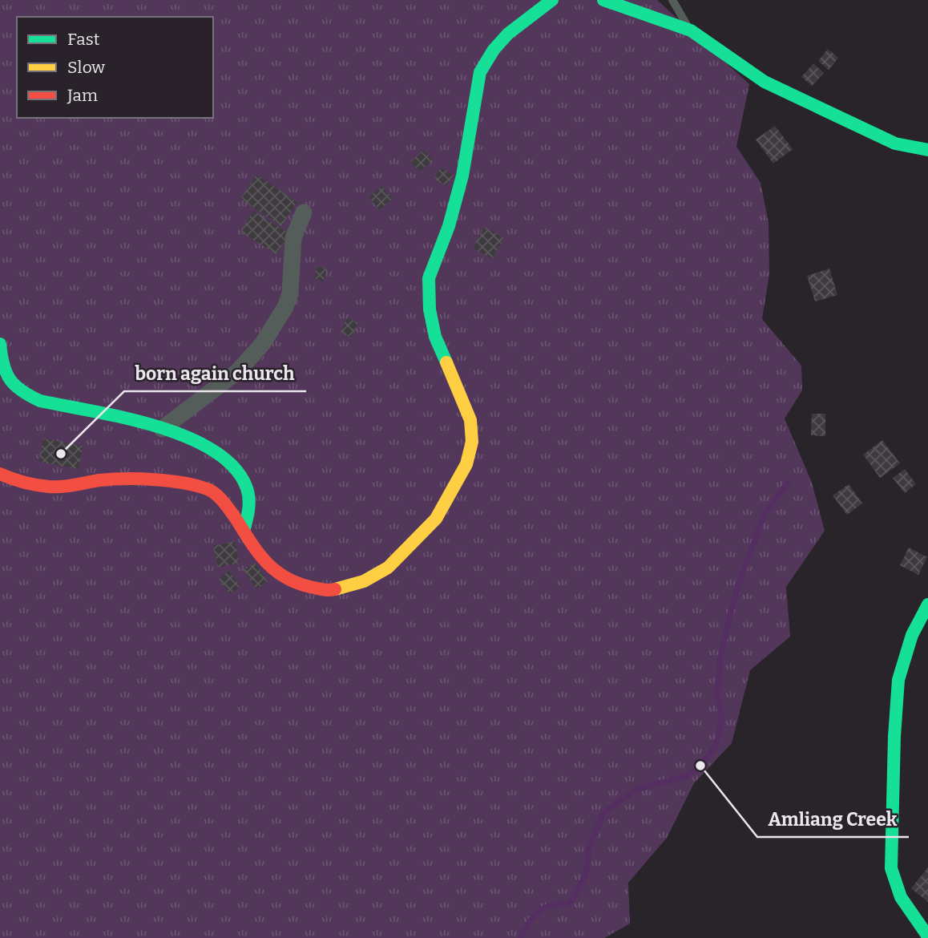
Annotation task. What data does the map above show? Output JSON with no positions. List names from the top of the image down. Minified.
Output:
{"places":["born again church","Amliang Creek"],"legend":["Fast","Slow","Jam"]}
